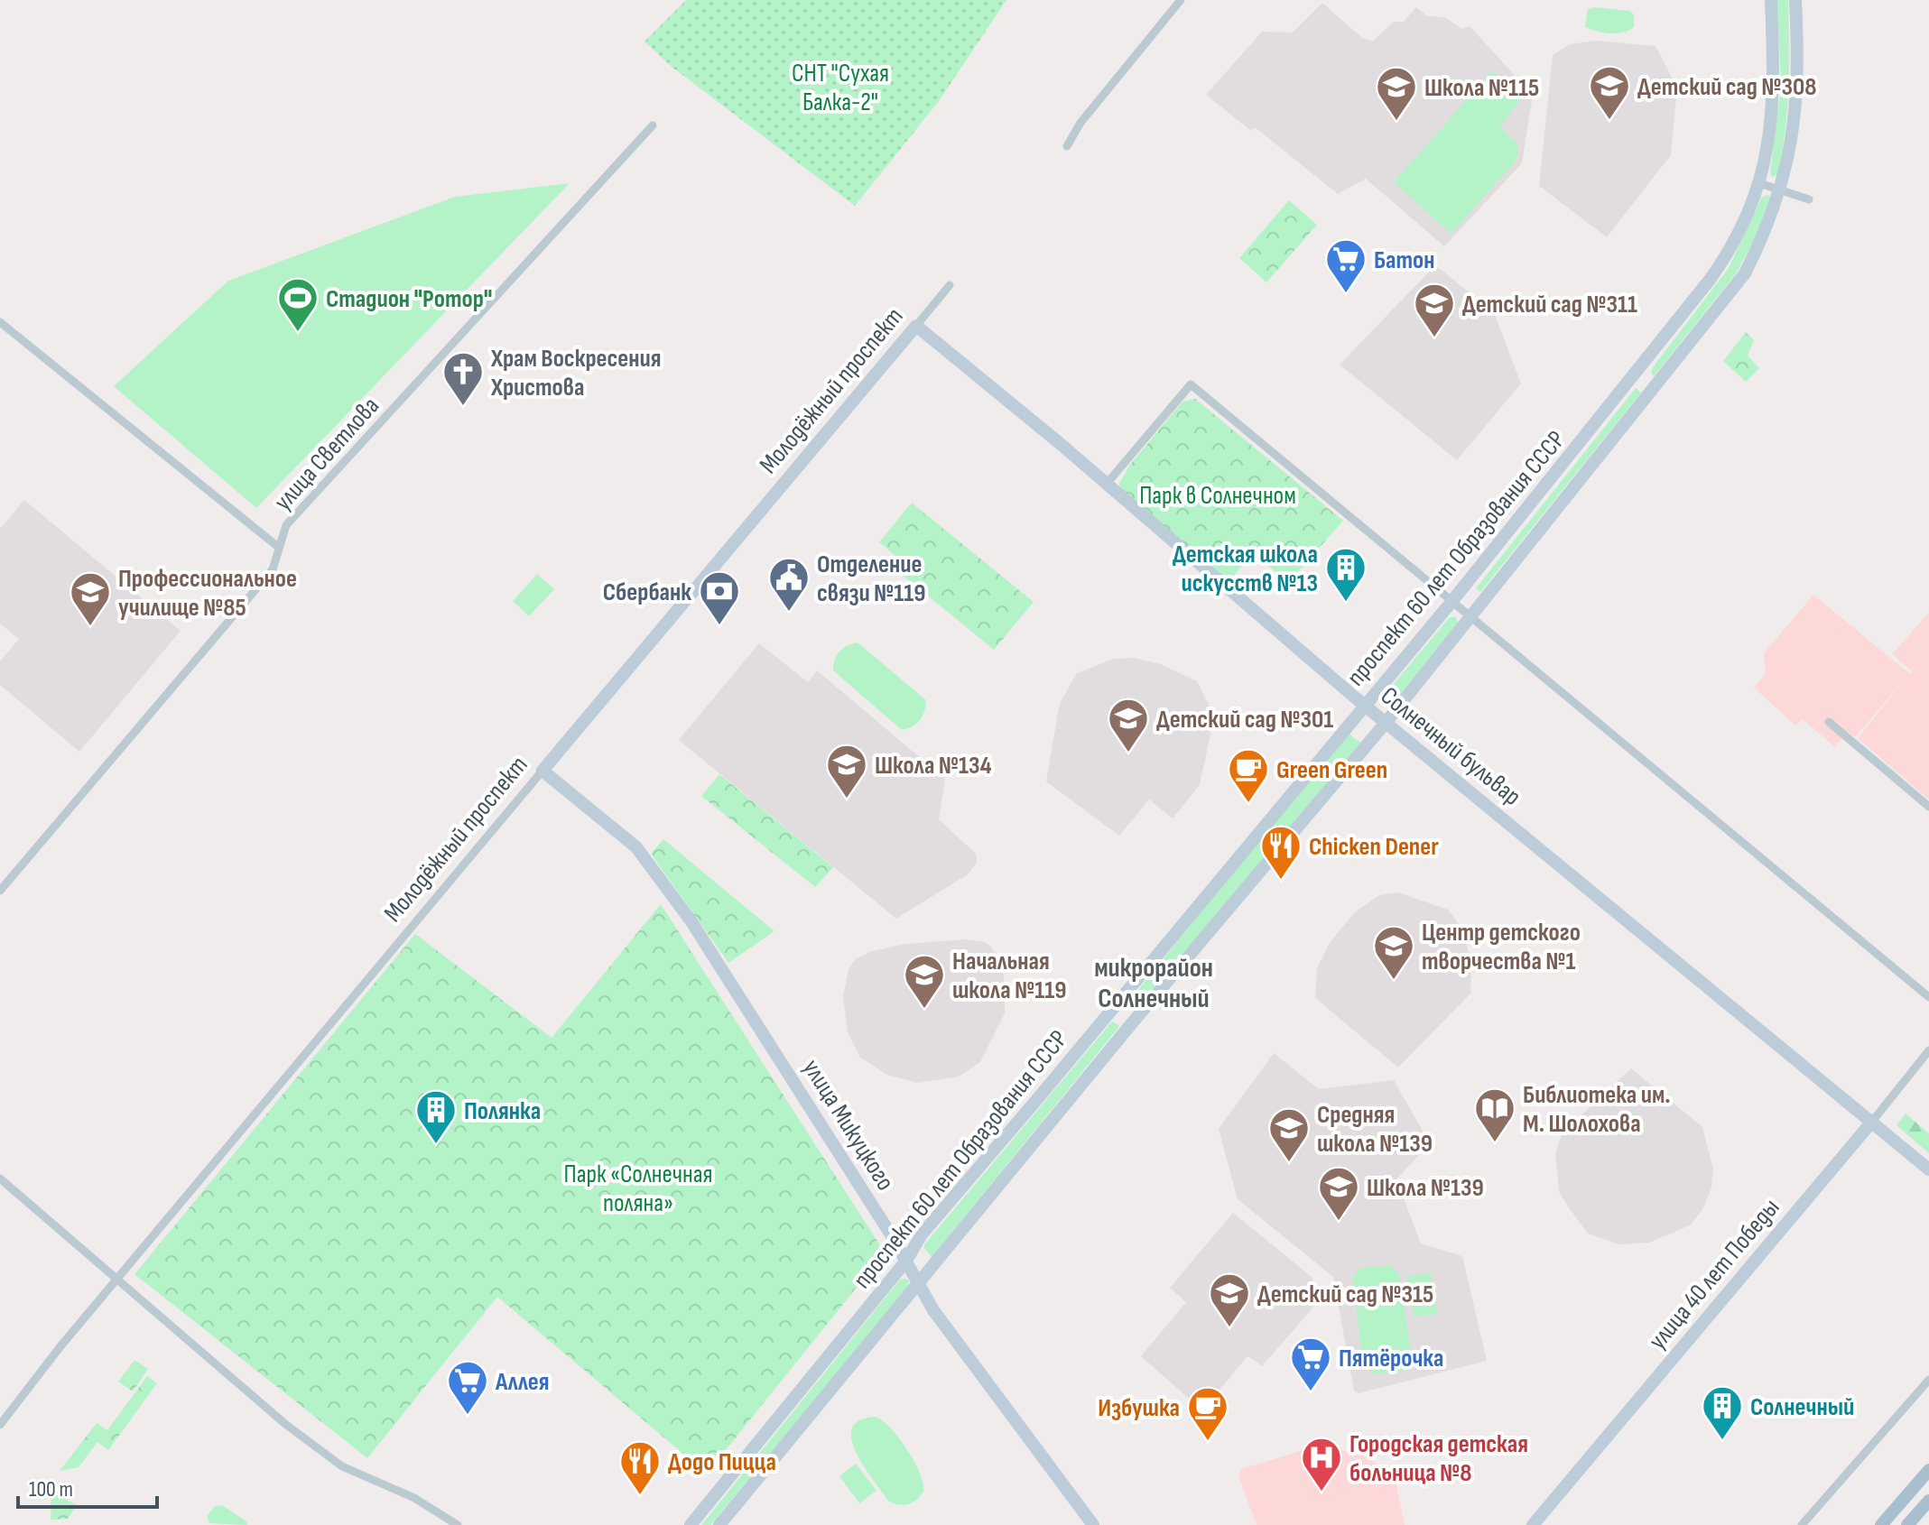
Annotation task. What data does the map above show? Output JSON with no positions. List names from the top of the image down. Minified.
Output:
{"streets":{"main road":["Молодёжный проспект","проспект 60 лет Образования СССР","Солнечный бульвар","улица Микуцкого","улица 40 лет Победы"],"street":["улица Светлова"]},"crossings":[["Молодёжный проспект","Солнечный бульвар"],["Молодёжный проспект","улица Микуцкого"],["проспект 60 лет Образования СССР","Солнечный бульвар"],["проспект 60 лет Образования СССР","улица Микуцкого"],["Солнечный бульвар","улица 40 лет Победы"]],"districts":["микрорайон Солнечный"],"parks":["СНТ \"Сухая Балка-2\"","Парк в Солнечном","Парк «Солнечная поляна»"],"places":{"school or university":["Детский сад №308","Школа №115","Детский сад №311","Профессиональное училище №85","Детский сад №301","Школа №134","Центр детского творчества №1","Начальная школа №119","Средняя школа №139","Школа №139","Детский сад №315"],"supermarket":["Батон","Пятёрочка","Аллея"],"sports":["Стадион \"Ротор\""],"church":["Храм Воскресения Христова"],"building":["Детская школа искусств №13","Полянка","Солнечный"],"public building":["Отделение связи №119"],"bank":["Сбербанк"],"cafe":["Green Green","Избушка"],"restaurant":["Chicken Dener","Додо Пицца"],"library":["Библиотека им. М. Шолохова"],"hospital":["Городская детская больница №8"]},"scale_bar":"100 m"}
